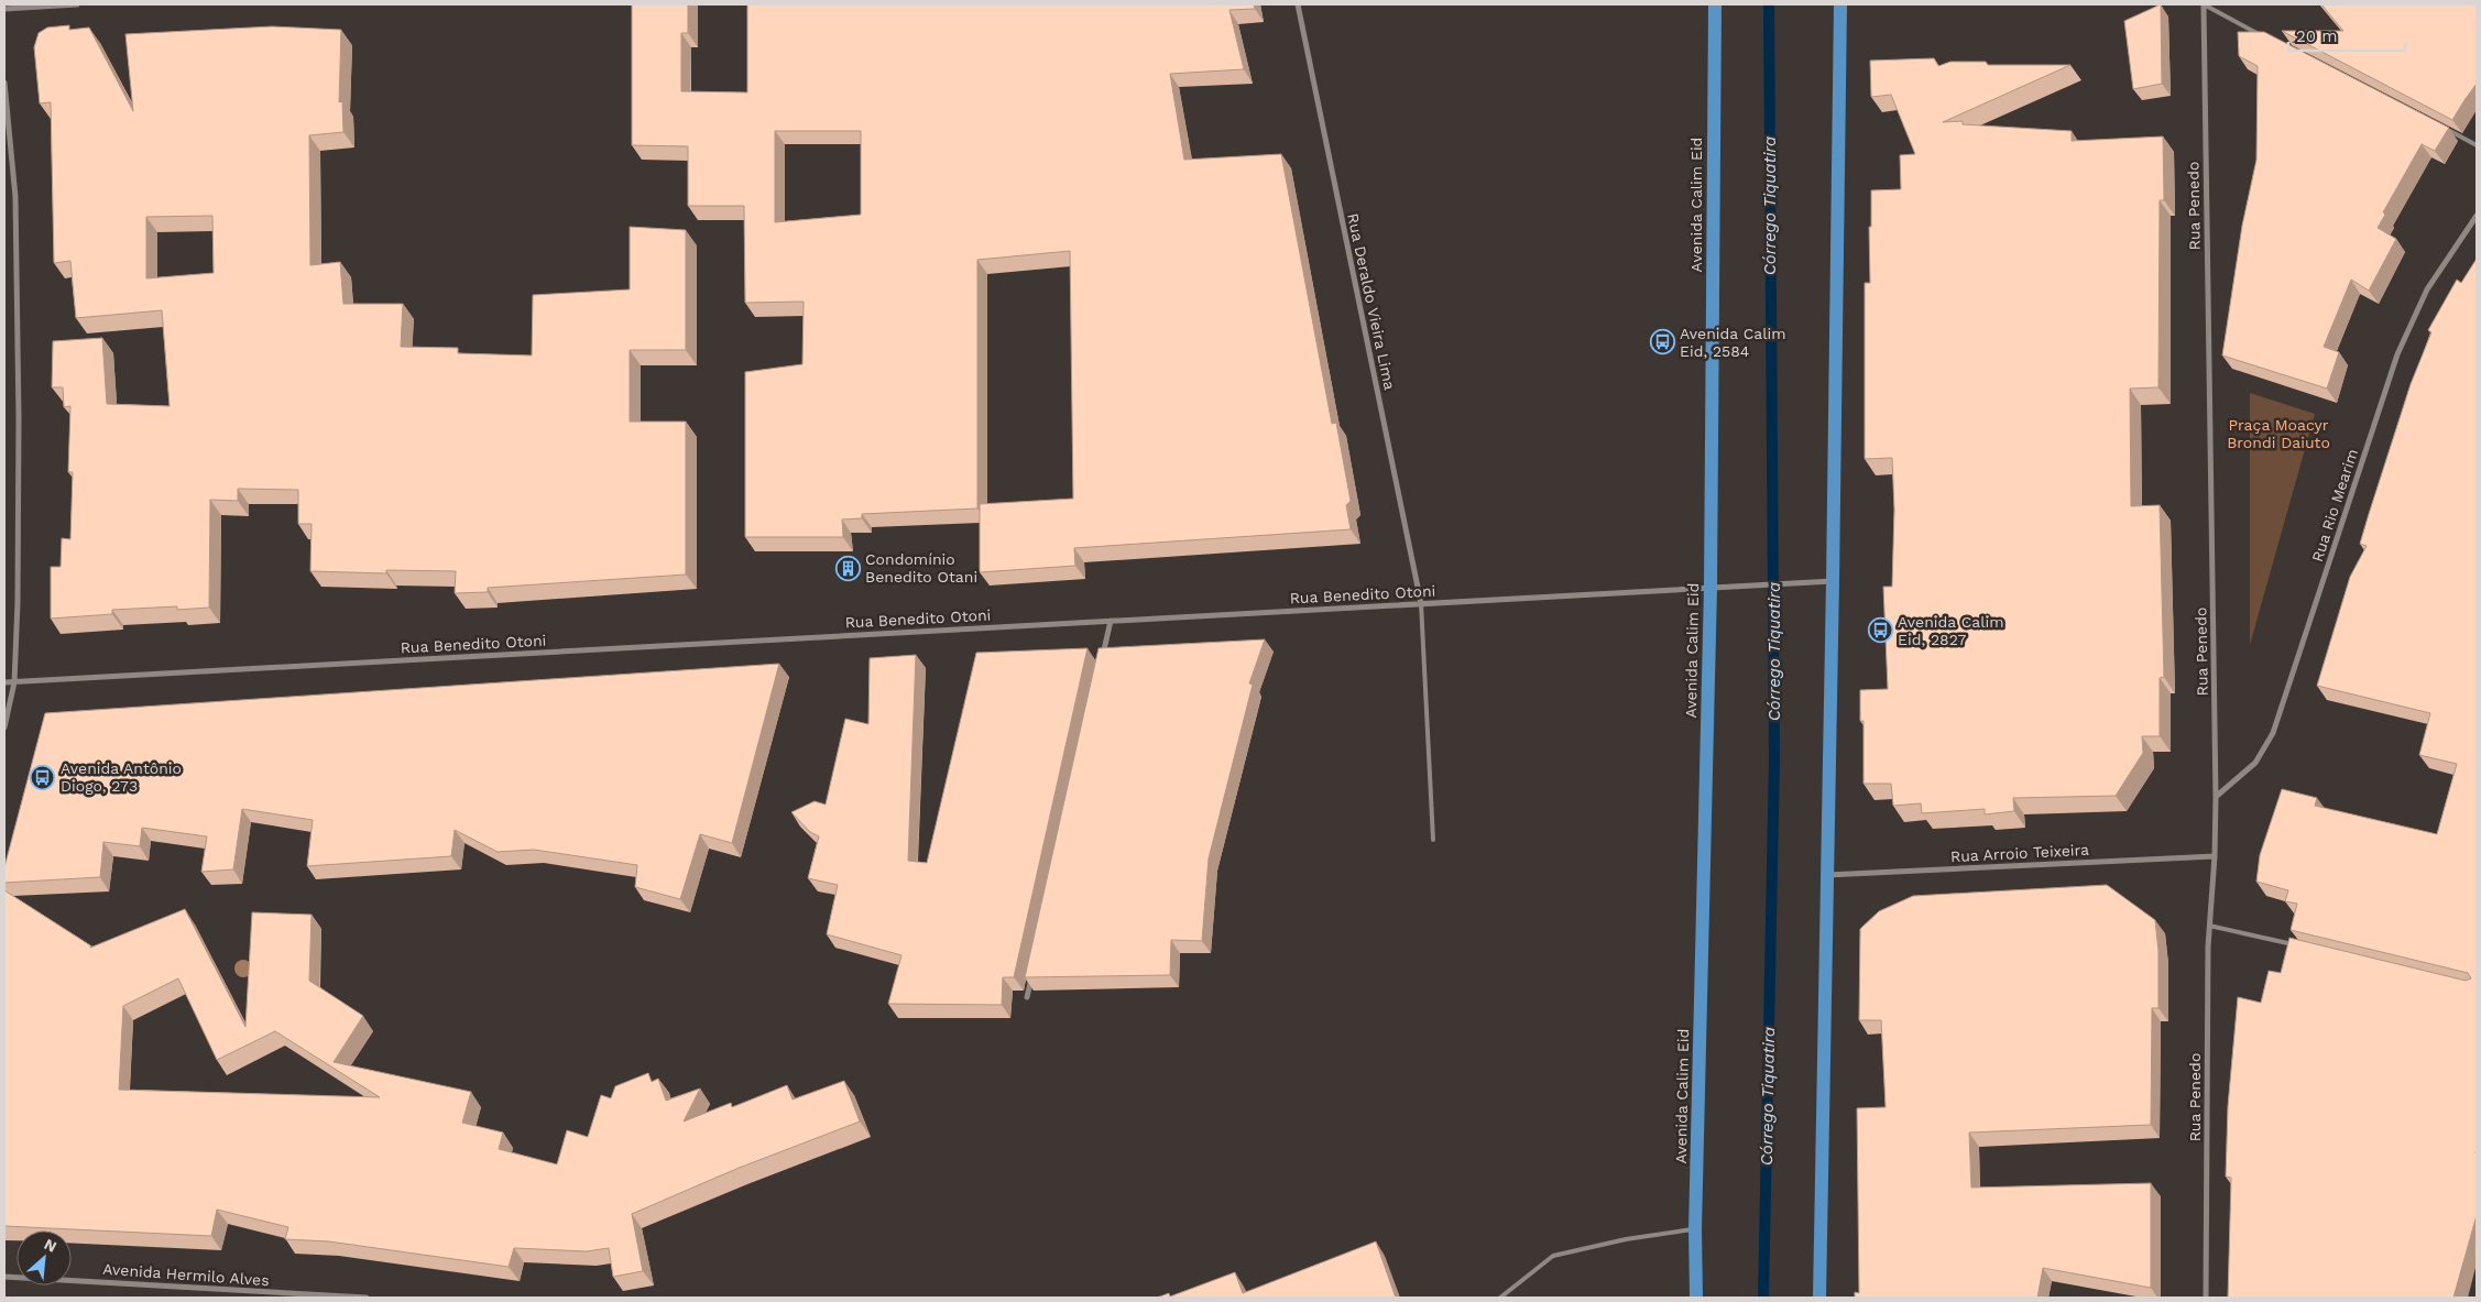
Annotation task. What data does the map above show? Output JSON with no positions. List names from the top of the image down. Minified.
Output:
{"streets":{"main road":["Avenida Calim Eid"],"street":["Rua Penedo","Rua Deraldo Vieira Lima","Rua Rio Mearim","Rua Benedito Otoni","Rua Arroio Teixeira","Avenida Hermilo Alves"]},"crossings":[["Avenida Calim Eid","Rua Benedito Otoni"],["Rua Penedo","Rua Rio Mearim"],["Rua Penedo","Rua Arroio Teixeira"],["Rua Deraldo Vieira Lima","Rua Benedito Otoni"]],"water":["Córrego Tiquatira"],"parks":["Praça Moacyr Brondi Daiuto"],"places":{"bus stop":["Avenida Calim Eid, 2584","Avenida Calim Eid, 2827","Avenida Antônio Diogo, 273"],"building":["Condomínio Benedito Otani"]},"scale_bar":"20 m","north":"top right"}
